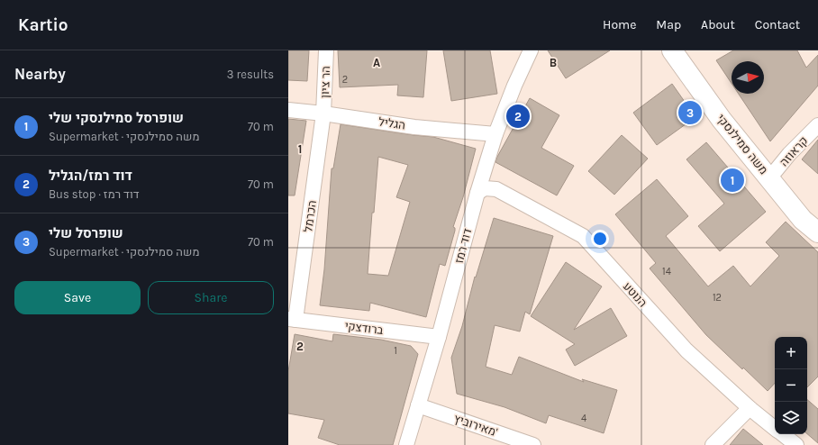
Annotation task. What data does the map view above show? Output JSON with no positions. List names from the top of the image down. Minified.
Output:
{"streets":{"street":["הר ציון","הגליל","משה סמילנסקי","קראוזה","הכרמל","דוד רמז","הנוטע","ברודצקי","מאירוביץ'"]},"crossings":[["הר ציון","הגליל"],["הר ציון","הכרמל"],["הגליל","הכרמל"],["הגליל","דוד רמז"],["משה סמילנסקי","קראוזה"],["הכרמל","ברודצקי"],["דוד רמז","הנוטע"],["דוד רמז","ברודצקי"],["דוד רמז","מאירוביץ'"]],"house_numbers":["2","14","12","1","4"],"north":"right","page":{"header":"Kartio","nav":["Home","Map","About","Contact"],"heading":["Nearby","3 results"],"list":[{"mark":"1","name":"שופרסל סמילנסקי שלי","note":"Supermarket · משה סמילנסקי","value":"70 m"},{"mark":"2","name":"דוד רמז/הגליל","note":"Bus stop · דוד רמז","value":"70 m"},{"mark":"3","name":"שופרסל שלי","note":"Supermarket · משה סמילנסקי","value":"70 m"}],"pins":["3","2","1"],"buttons":["Save","Share"],"map_buttons":["+","−"]},"grid":{"columns":["A","B"],"rows":["1","2"]}}
